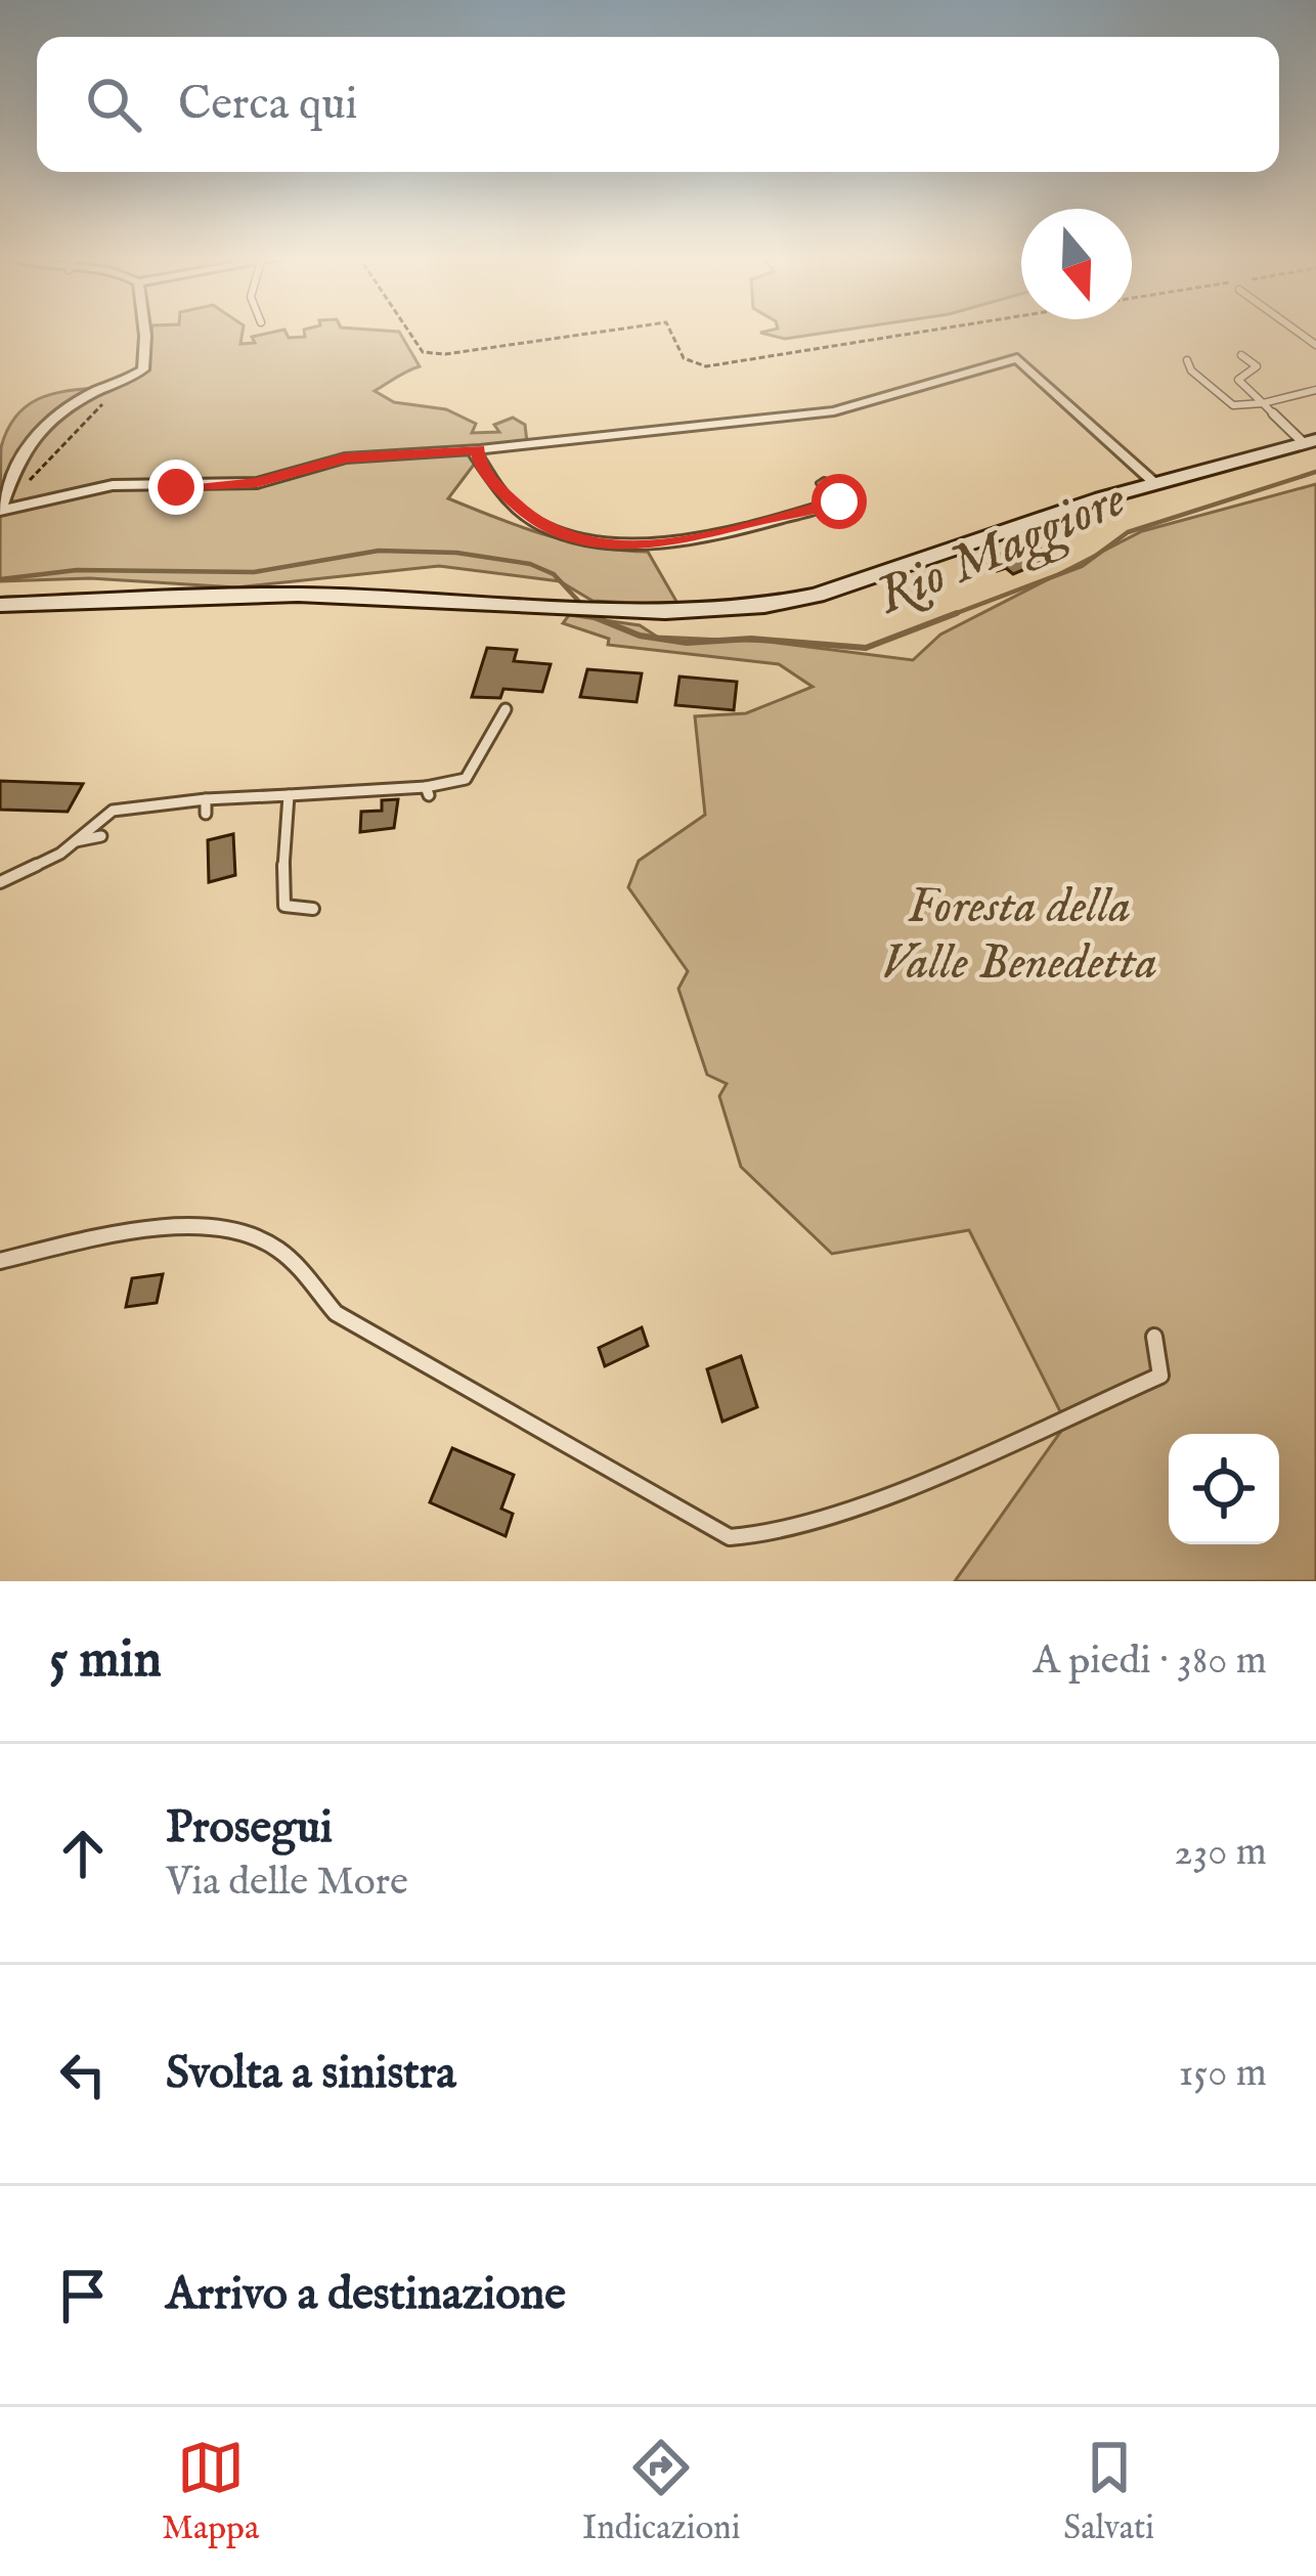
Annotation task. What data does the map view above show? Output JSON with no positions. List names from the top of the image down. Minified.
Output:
{"water":["Rio Maggiore"],"parks":["Foresta della Valle Benedetta"],"north":"bottom","page":{"search":"Cerca qui","heading":["5 min","A piedi · 380 m"],"list":[["Prosegui","Via delle More","230 m"],["Svolta a sinistra","150 m"],"Arrivo a destinazione"],"nav":["Mappa","Indicazioni","Salvati"]}}
